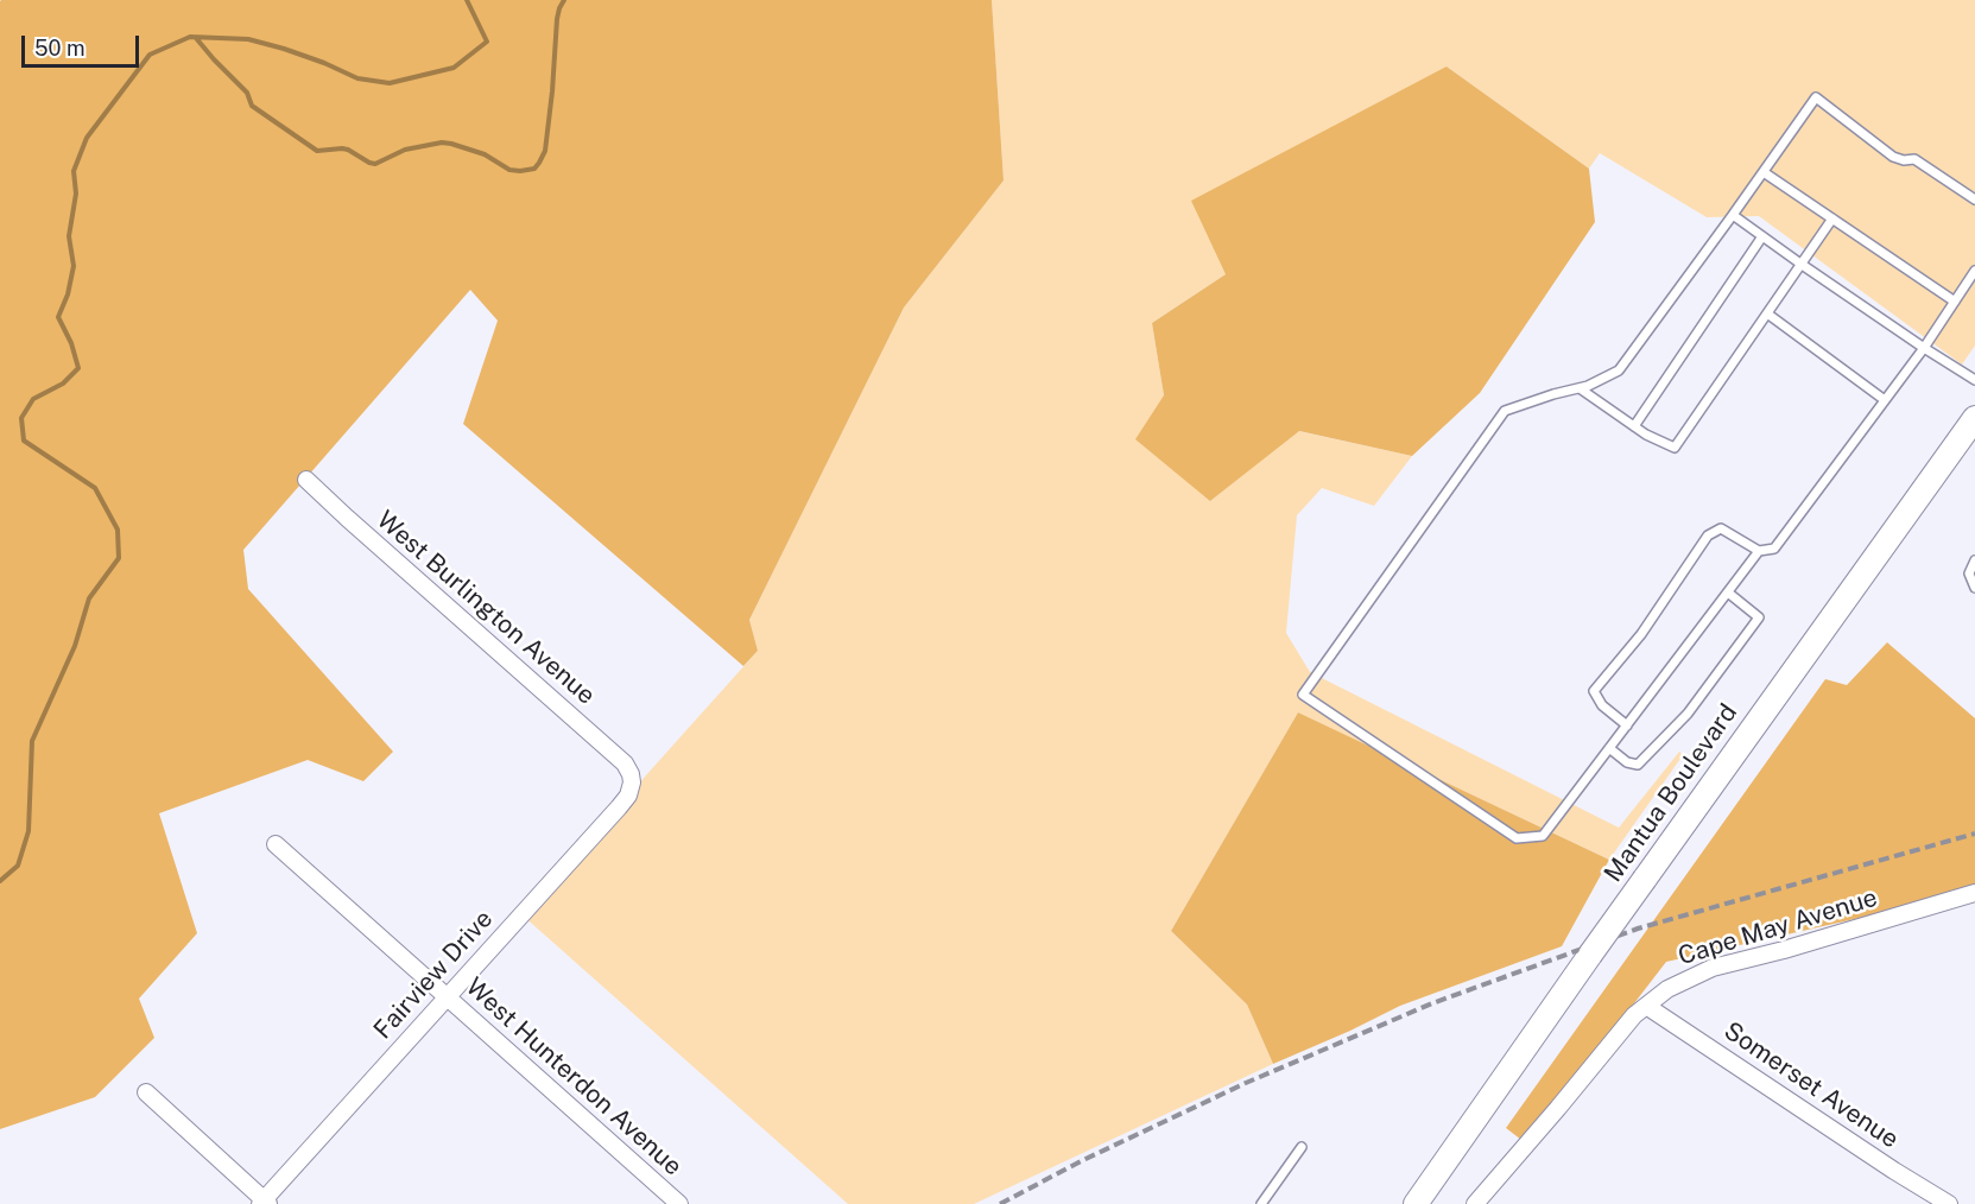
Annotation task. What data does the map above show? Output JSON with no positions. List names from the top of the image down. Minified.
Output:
{"streets":{"main road":["Mantua Boulevard"],"street":["West Burlington Avenue","Cape May Avenue","Fairview Drive","West Hunterdon Avenue","Somerset Avenue"]},"crossings":[["West Burlington Avenue","Fairview Drive"],["Cape May Avenue","Somerset Avenue"],["Fairview Drive","West Hunterdon Avenue"]],"scale_bar":"50 m"}
